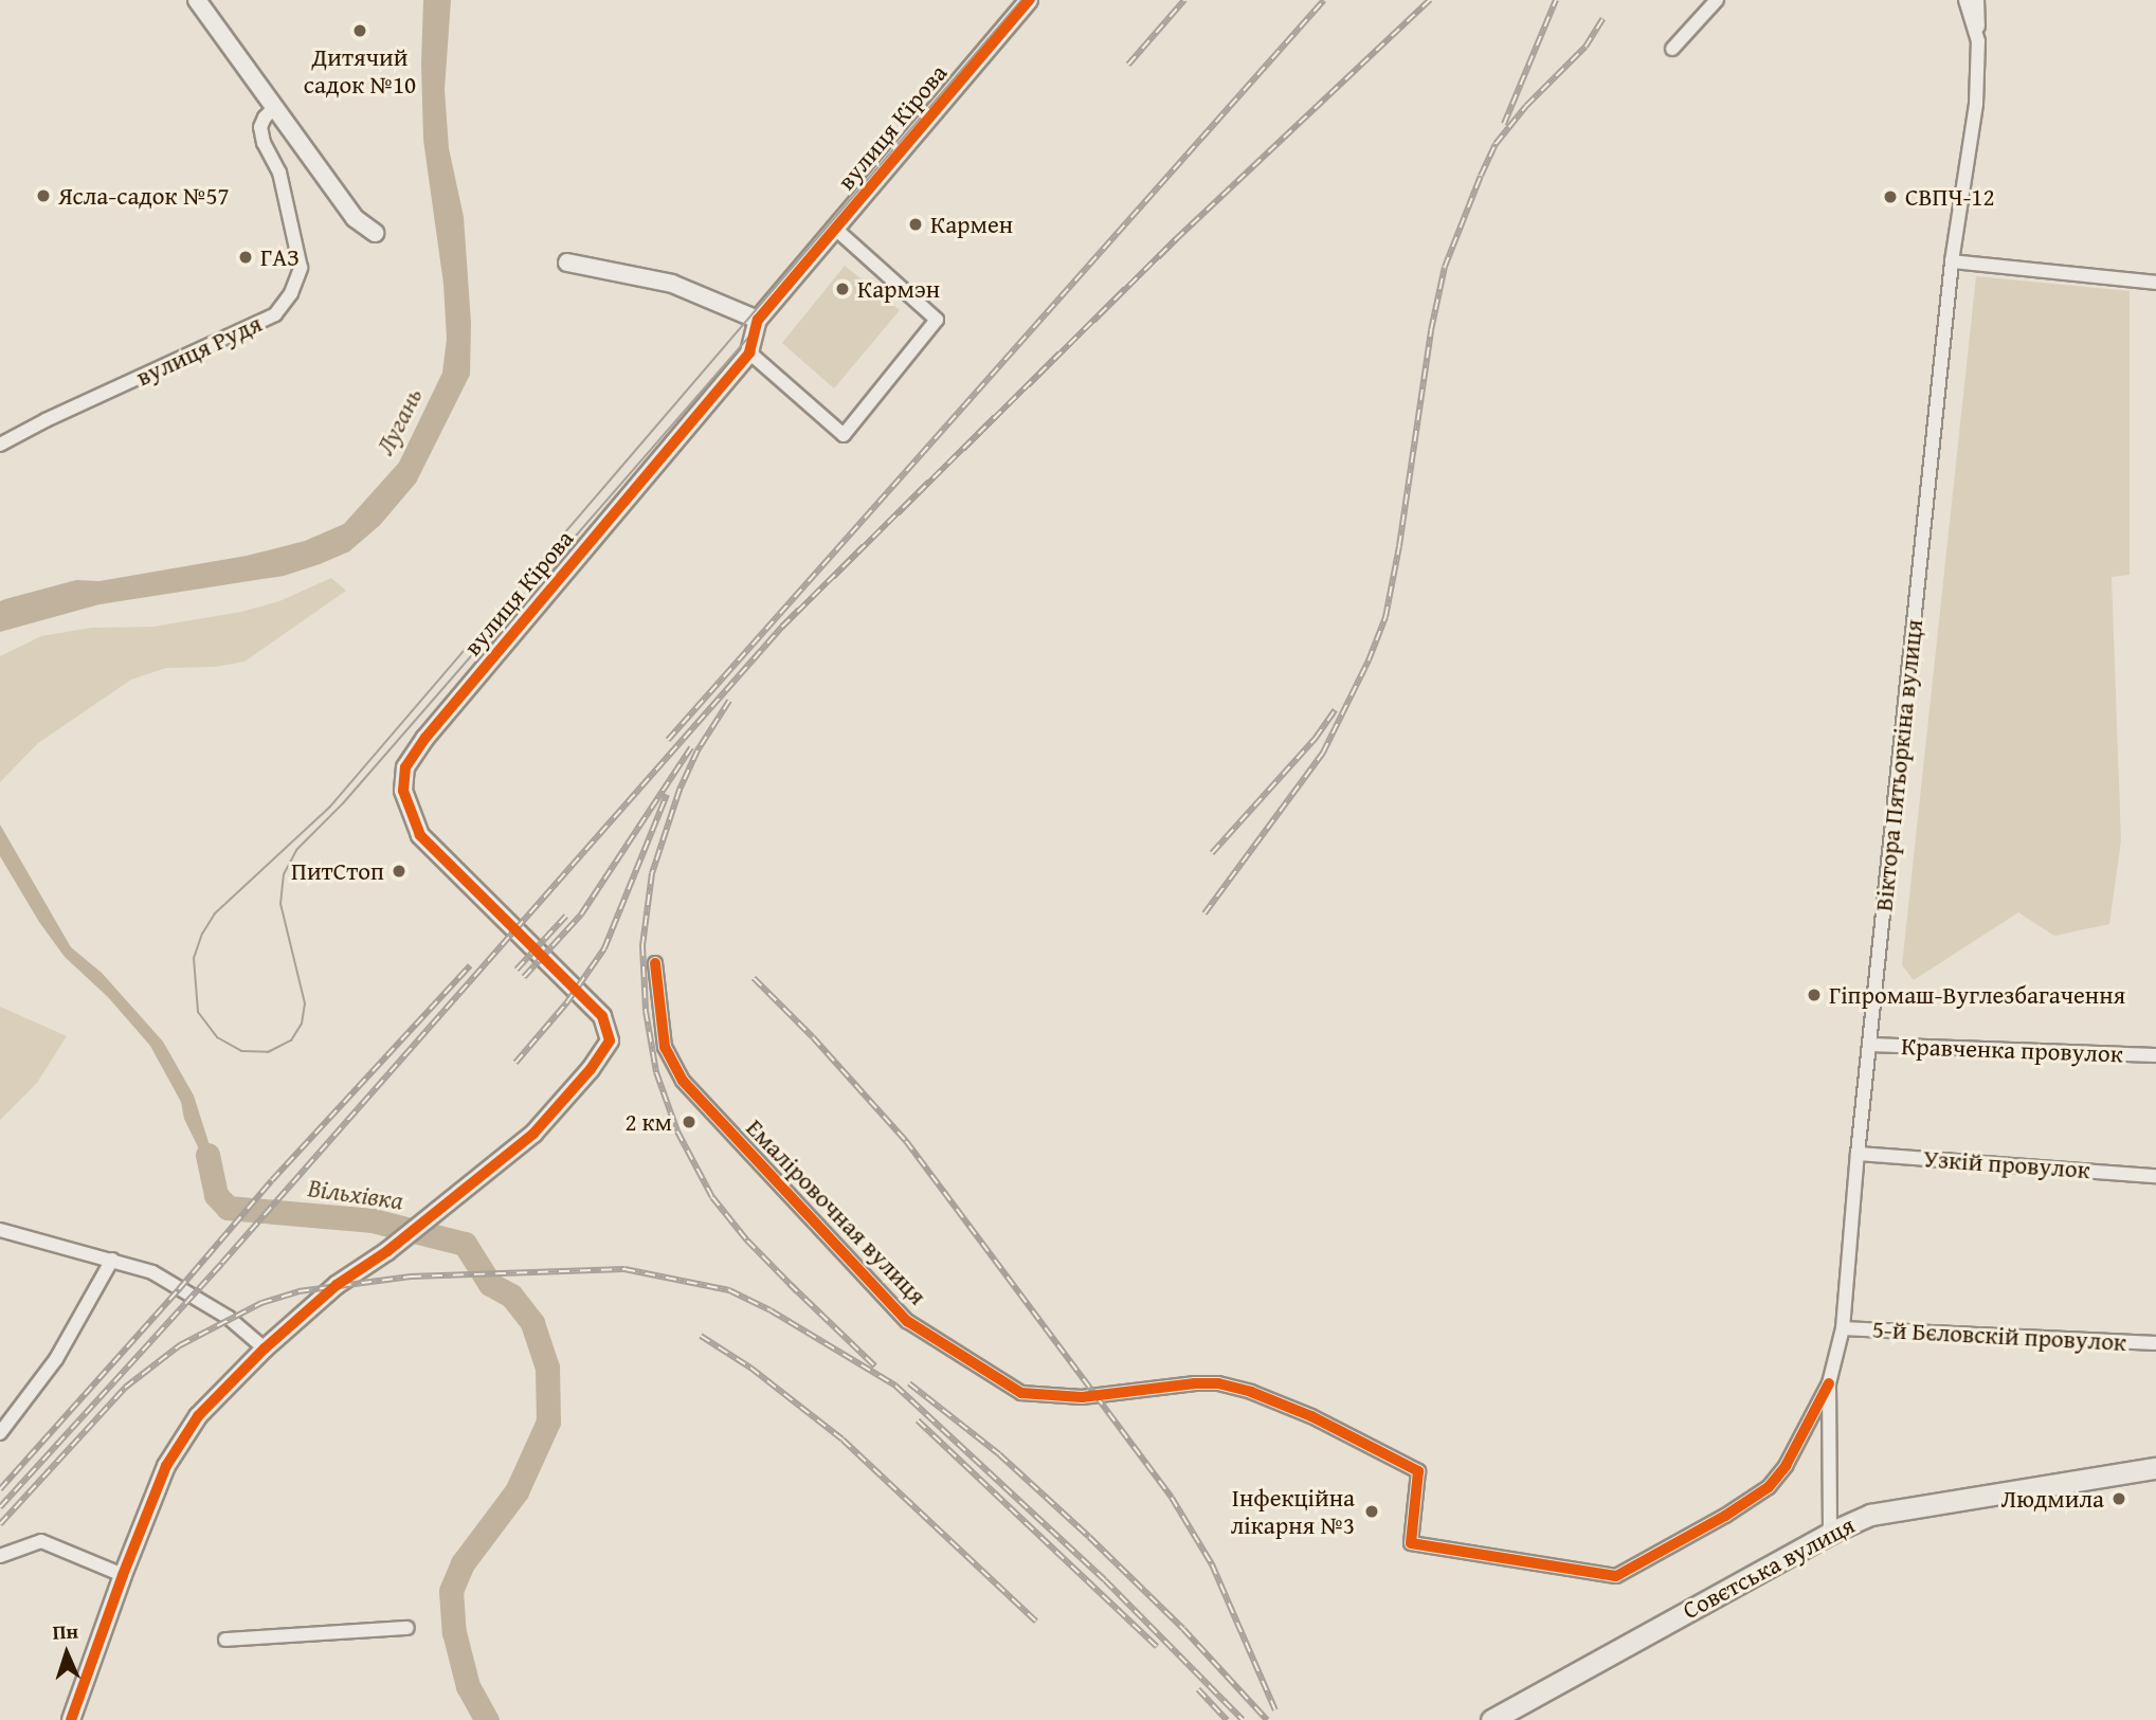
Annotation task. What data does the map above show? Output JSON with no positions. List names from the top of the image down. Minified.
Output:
{"streets":{"main road":["Совєтська вулиця"],"street":["вулиця Кірова","вулиця Рудя","Віктора Пятьоркіна вулиця","Кравченка провулок","Узкій провулок","Емаліровочная вулиця","5-й Бєловскій провулок"]},"crossings":[["Віктора Пятьоркіна вулиця","Кравченка провулок"],["Віктора Пятьоркіна вулиця","Узкій провулок"],["Віктора Пятьоркіна вулиця","Емаліровочная вулиця"],["Віктора Пятьоркіна вулиця","5-й Бєловскій провулок"],["Віктора Пятьоркіна вулиця","Совєтська вулиця"]],"water":["Лугань","Вільхівка"],"places":["Дитячий садок №10","Ясла-садок №57","СВПЧ-12","Кармен","ГАЗ","Кармэн","ПитСтоп","Гіпромаш-Вуглезбагачення","2 км","Людмила","Інфекційна лікарня №3"],"north":"top"}
